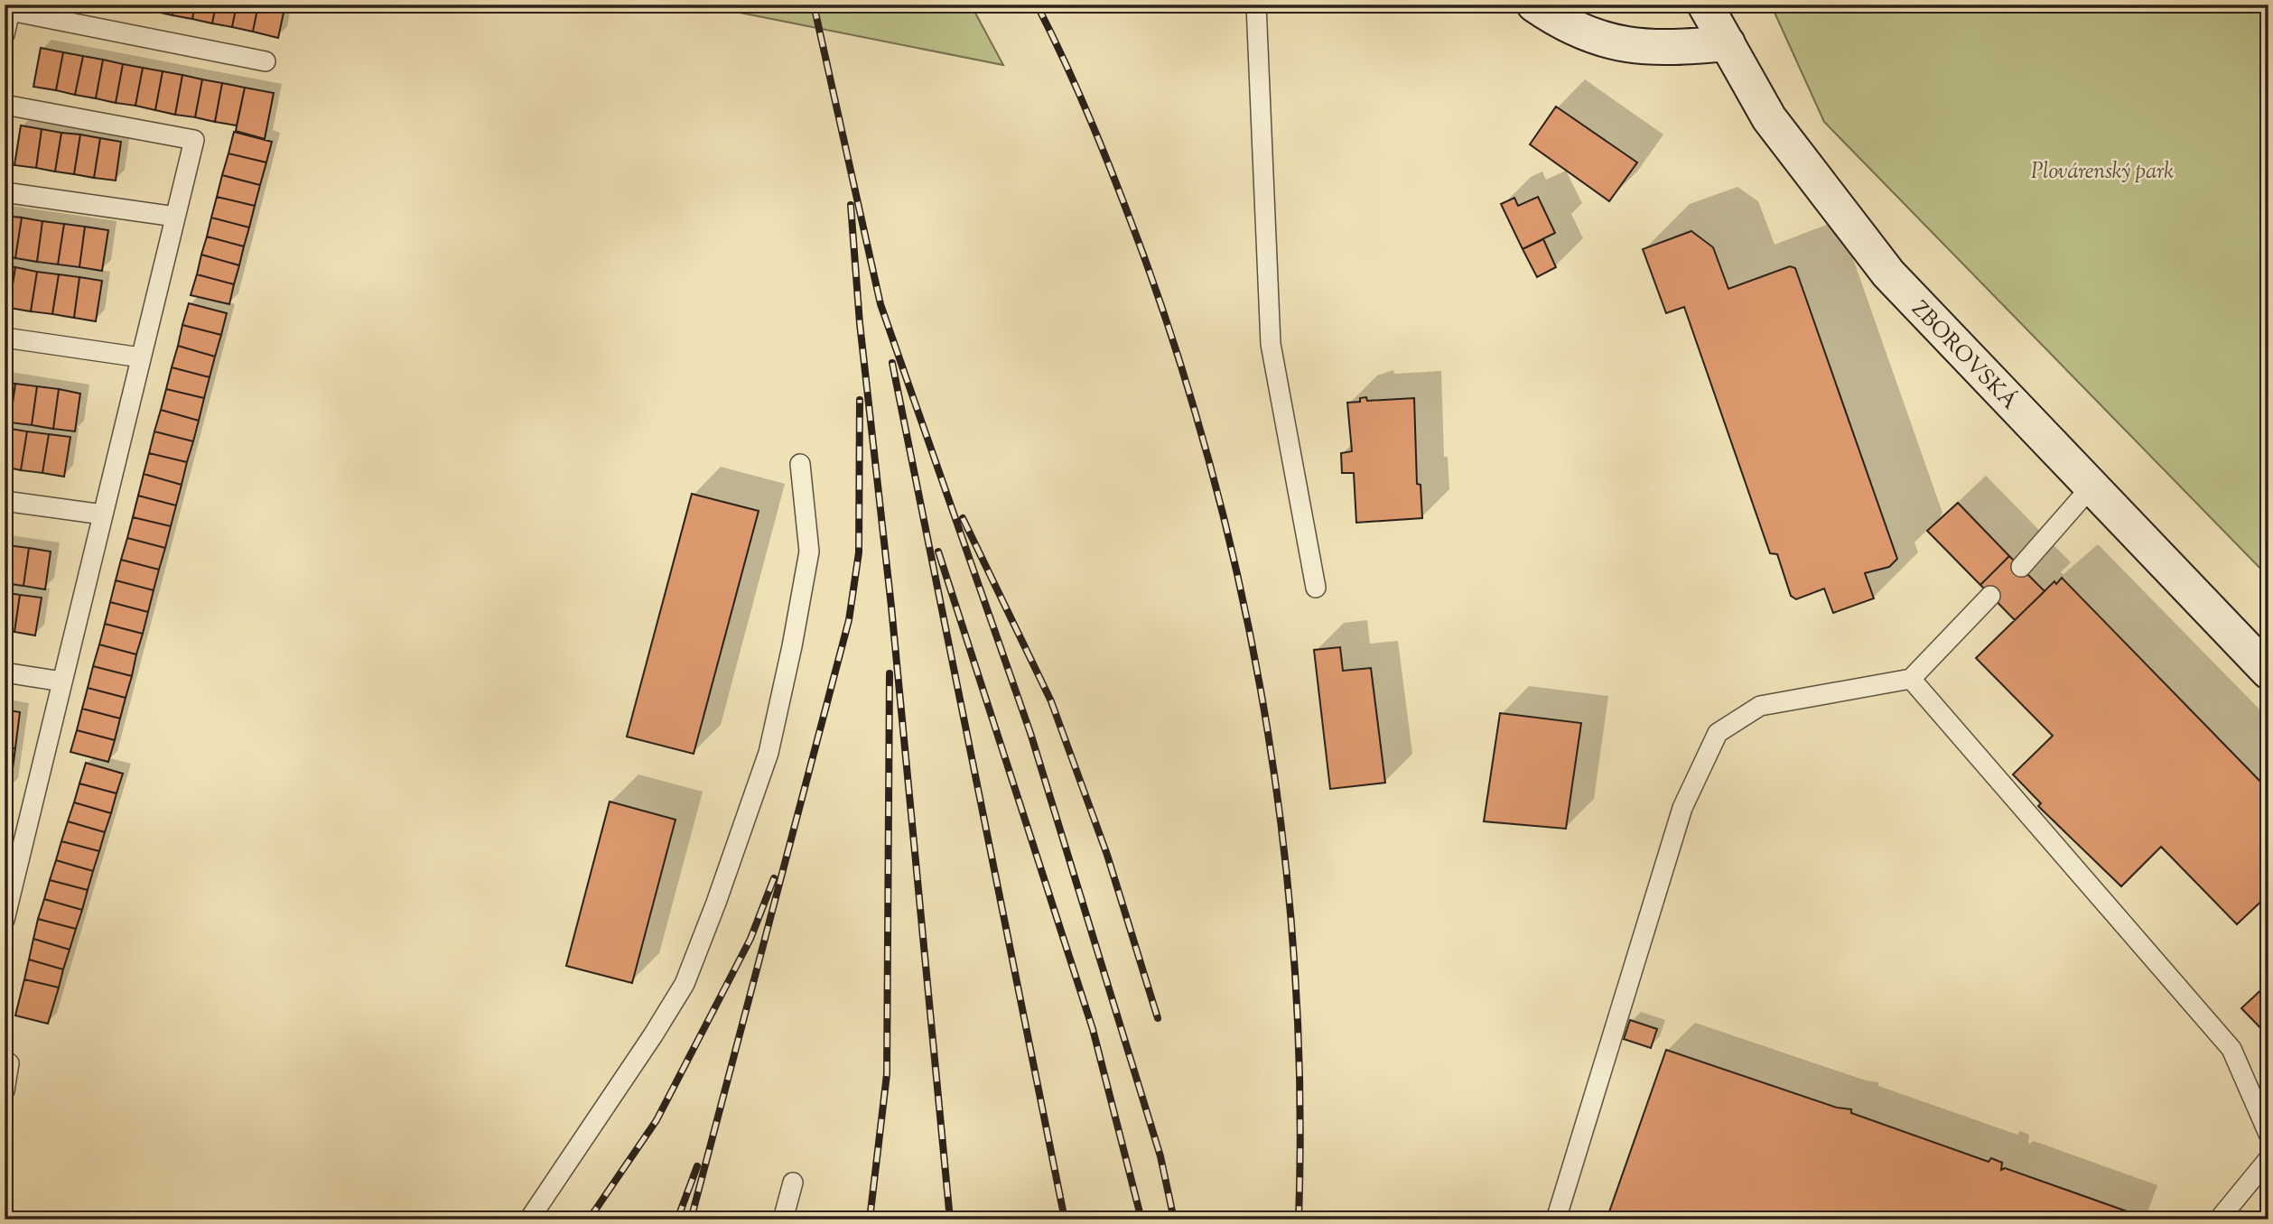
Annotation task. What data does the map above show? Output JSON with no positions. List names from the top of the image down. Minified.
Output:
{"streets":{"main road":["ZBOROVSKÁ"]},"parks":["Plovárenský park"]}
